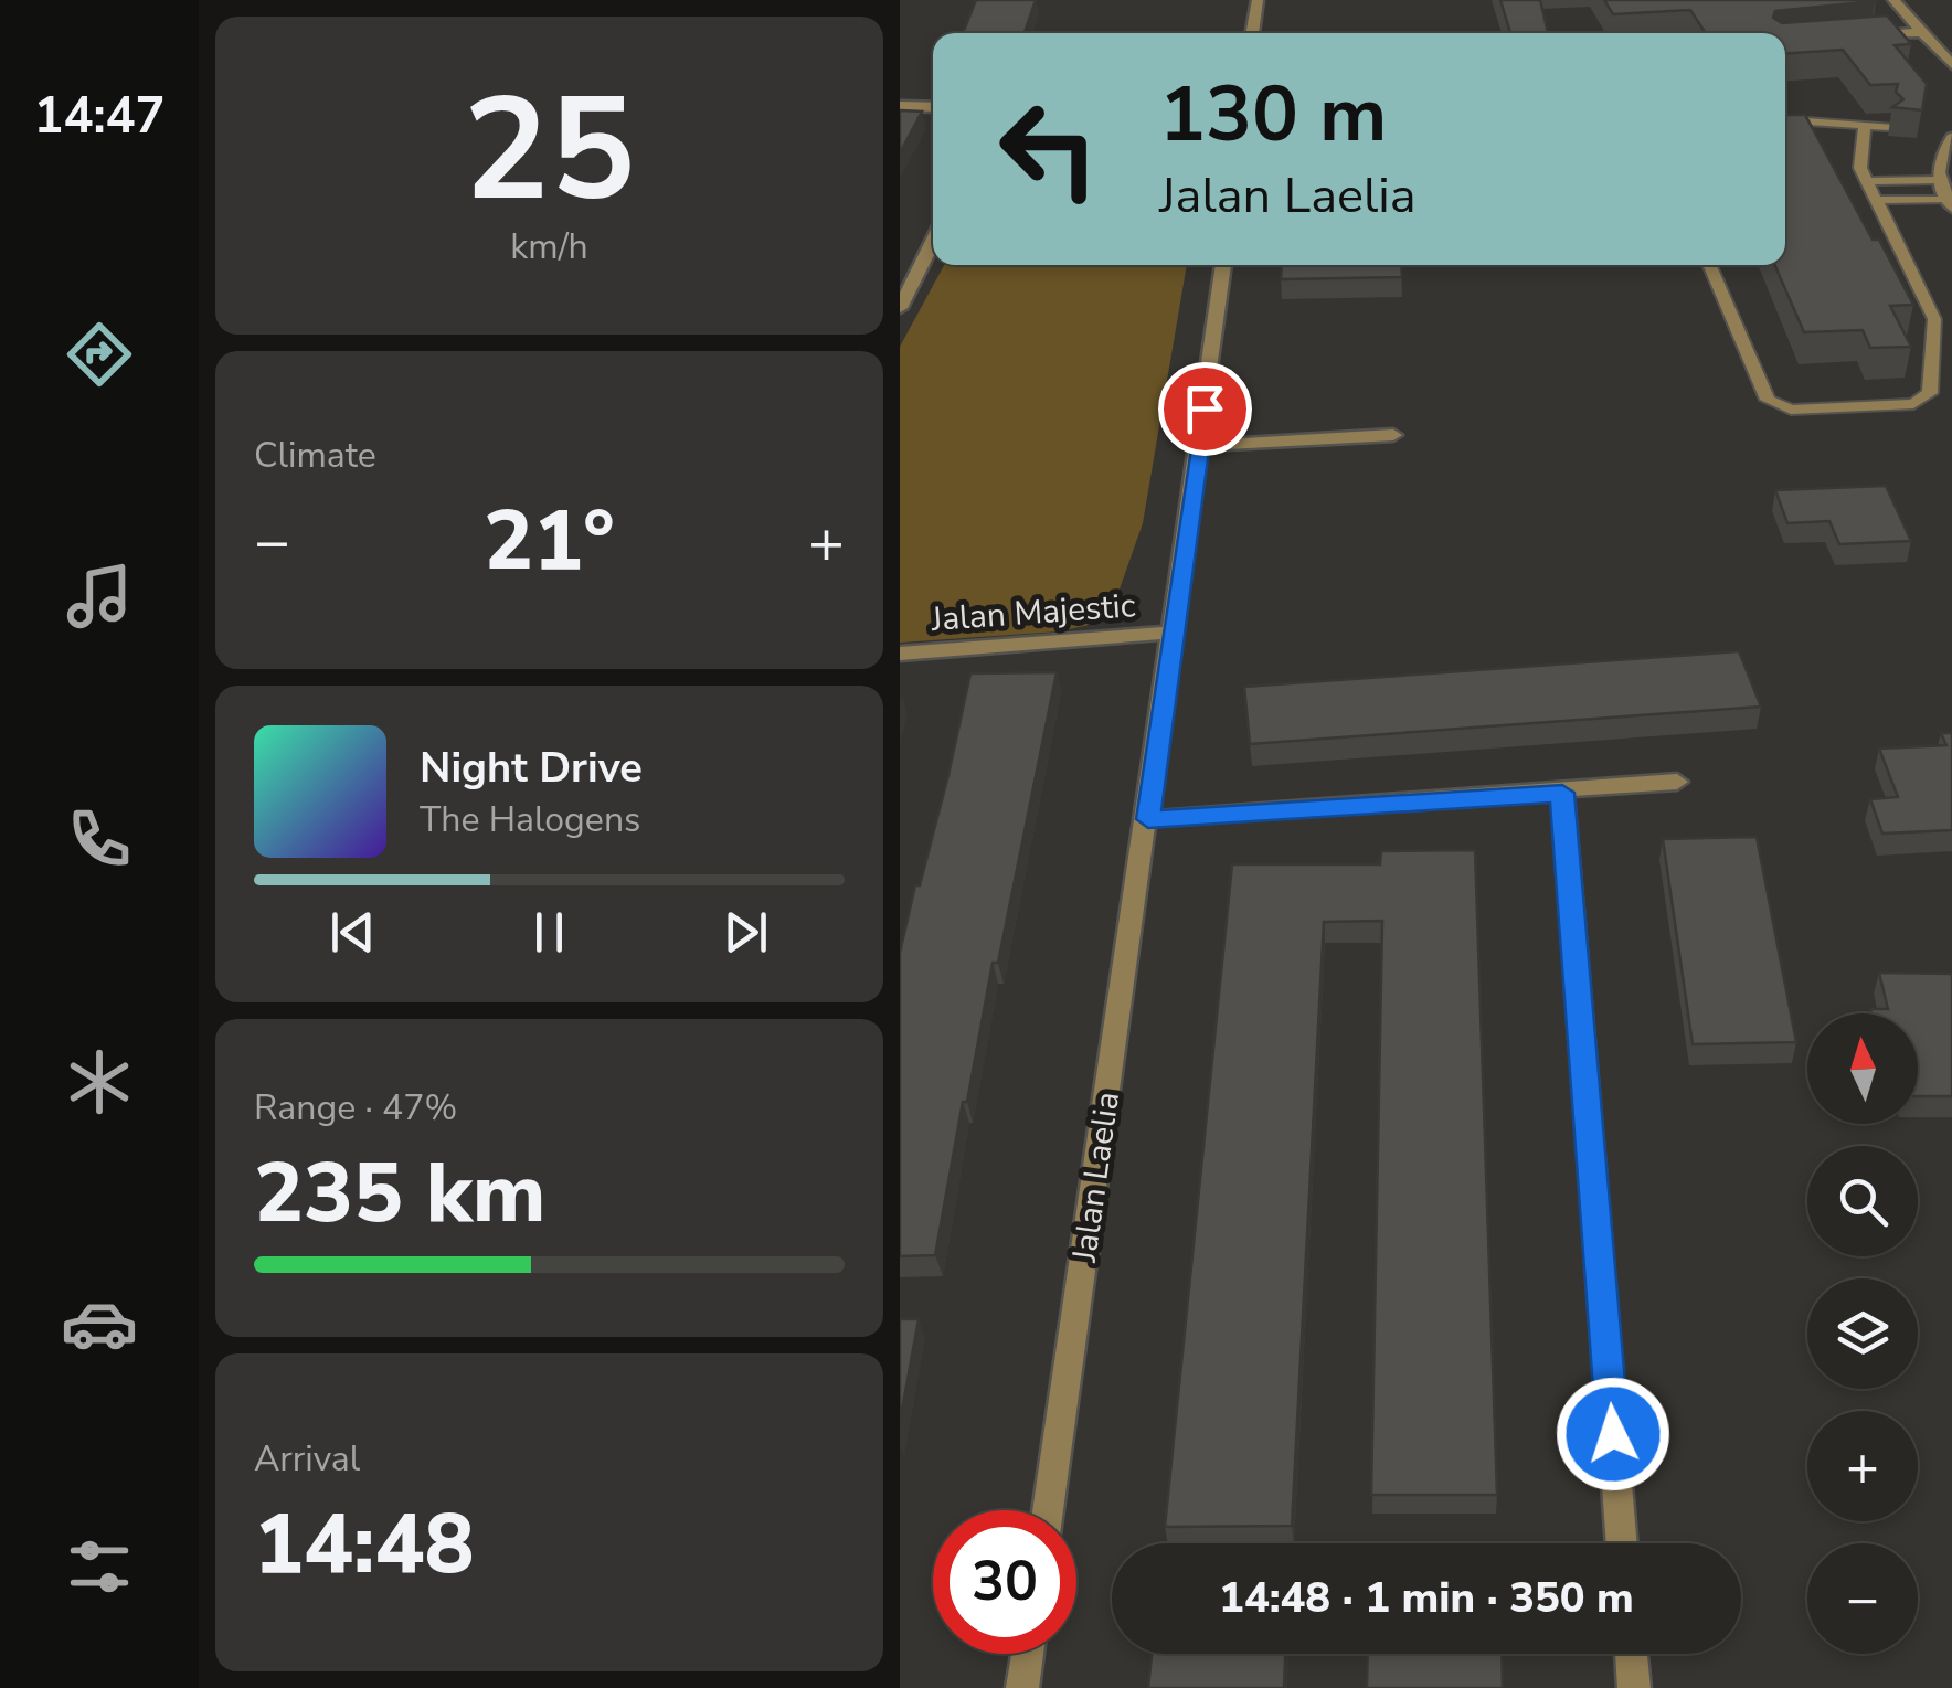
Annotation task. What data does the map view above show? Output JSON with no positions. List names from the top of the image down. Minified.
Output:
{"streets":{"street":["Jalan Majestic","Jalan Laelia"]},"crossings":[["Jalan Majestic","Jalan Laelia"]],"north":"top","page":{"tabs":"14:47","tile":[["25","km/h"],"Climate",["Range · 47%","235 km"],["Arrival","14:48"]],"turn":["130 m","Jalan Laelia"],"heat":["−","21°","+"],"song":["Night Drive","The Halogens"],"map_buttons":["+","−"],"limit":"30","trip":"14:48 · 1 min · 350 m"}}
